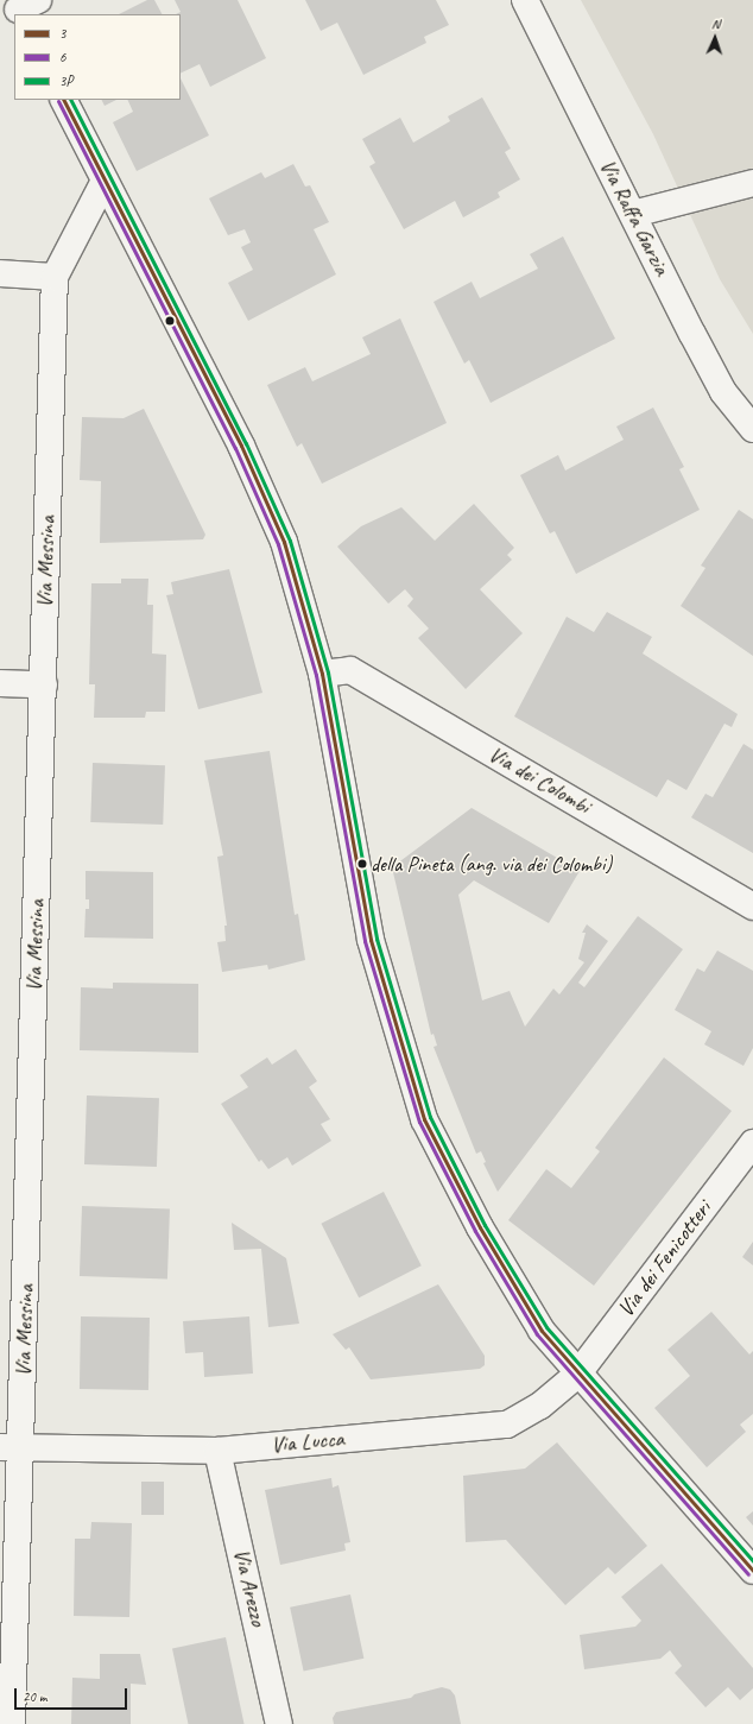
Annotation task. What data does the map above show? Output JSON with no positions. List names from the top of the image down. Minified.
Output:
{"streets":{"street":["Via Raffa Garzia","Via Messina","Via dei Colombi","Via dei Fenicotteri","Via Lucca","Via Arezzo"]},"crossings":[["Via Messina","Via Lucca"],["Via dei Fenicotteri","Via Lucca"],["Via Lucca","Via Arezzo"]],"places":["della Pineta (ang. via dei Colombi)"],"lines":["transit line 3","transit line 3P","transit line 6"],"legend":["3","6","3P"],"scale_bar":"20 m","north":"top"}
